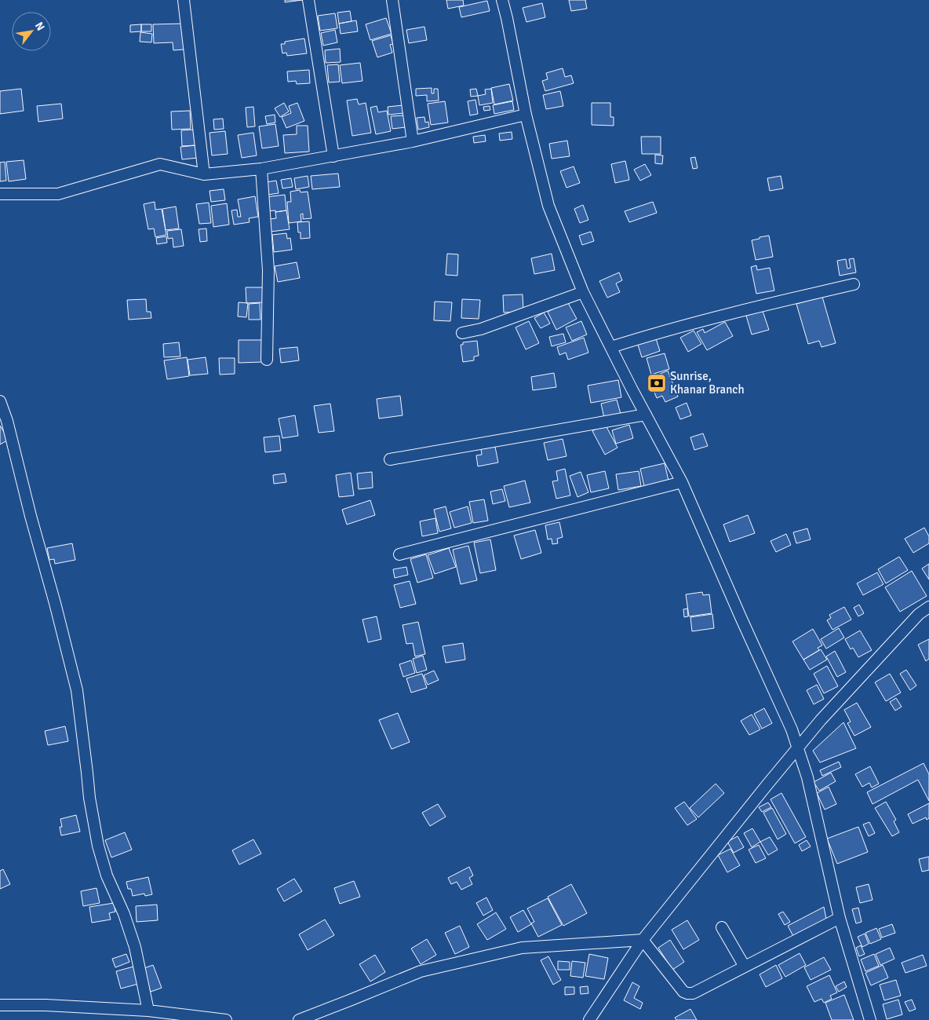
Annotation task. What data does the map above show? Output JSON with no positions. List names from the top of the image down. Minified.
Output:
{"places":{"bank":["Sunrise, Khanar Branch"]},"north":"top right"}
